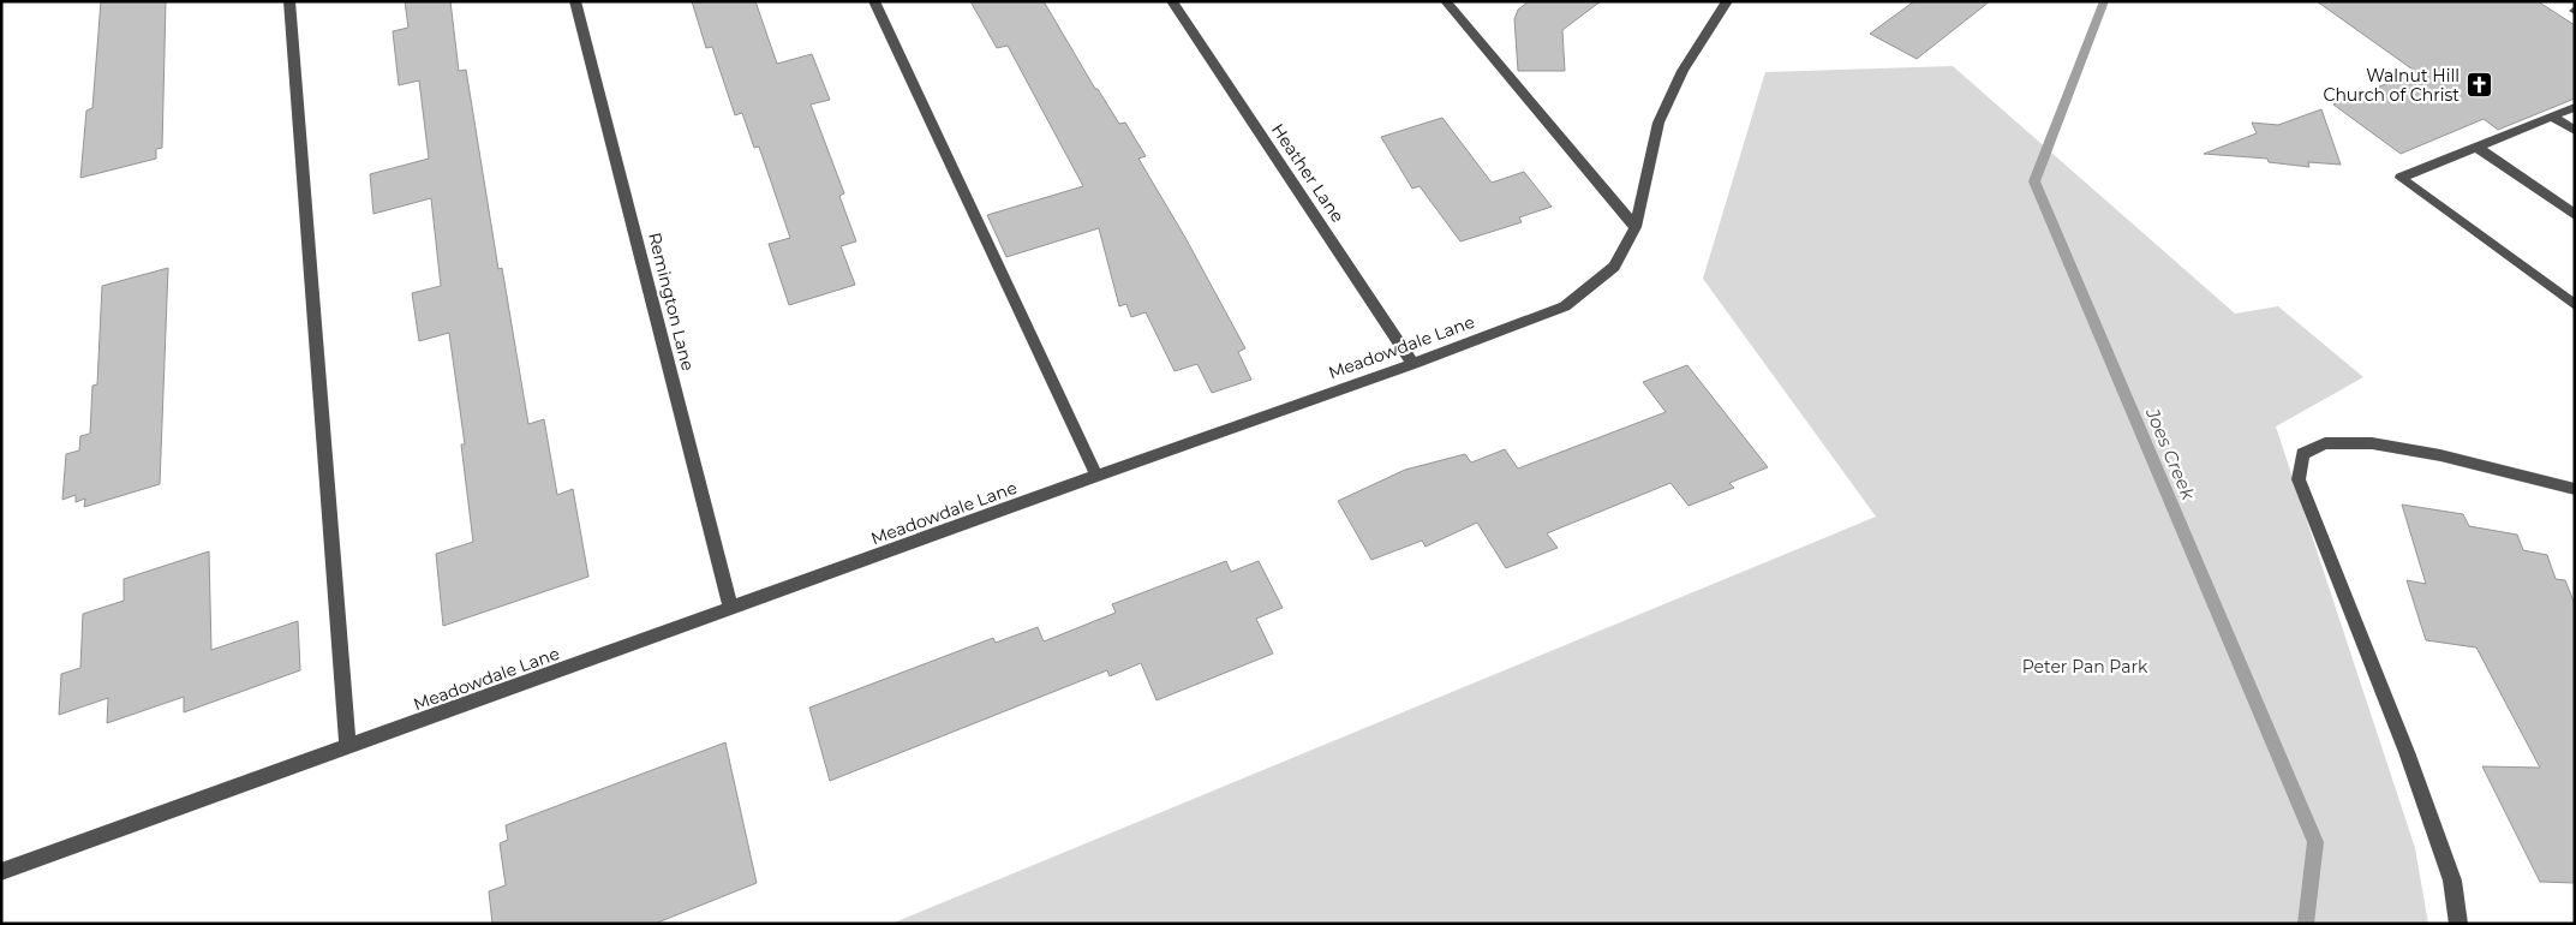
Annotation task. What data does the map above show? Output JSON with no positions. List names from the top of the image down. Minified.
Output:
{"streets":{"street":["Heather Lane","Remington Lane","Meadowdale Lane"]},"crossings":[["Heather Lane","Meadowdale Lane"],["Remington Lane","Meadowdale Lane"]],"water":["Joes Creek"],"parks":["Peter Pan Park"],"places":{"church":["Walnut Hill Church of Christ"]}}
